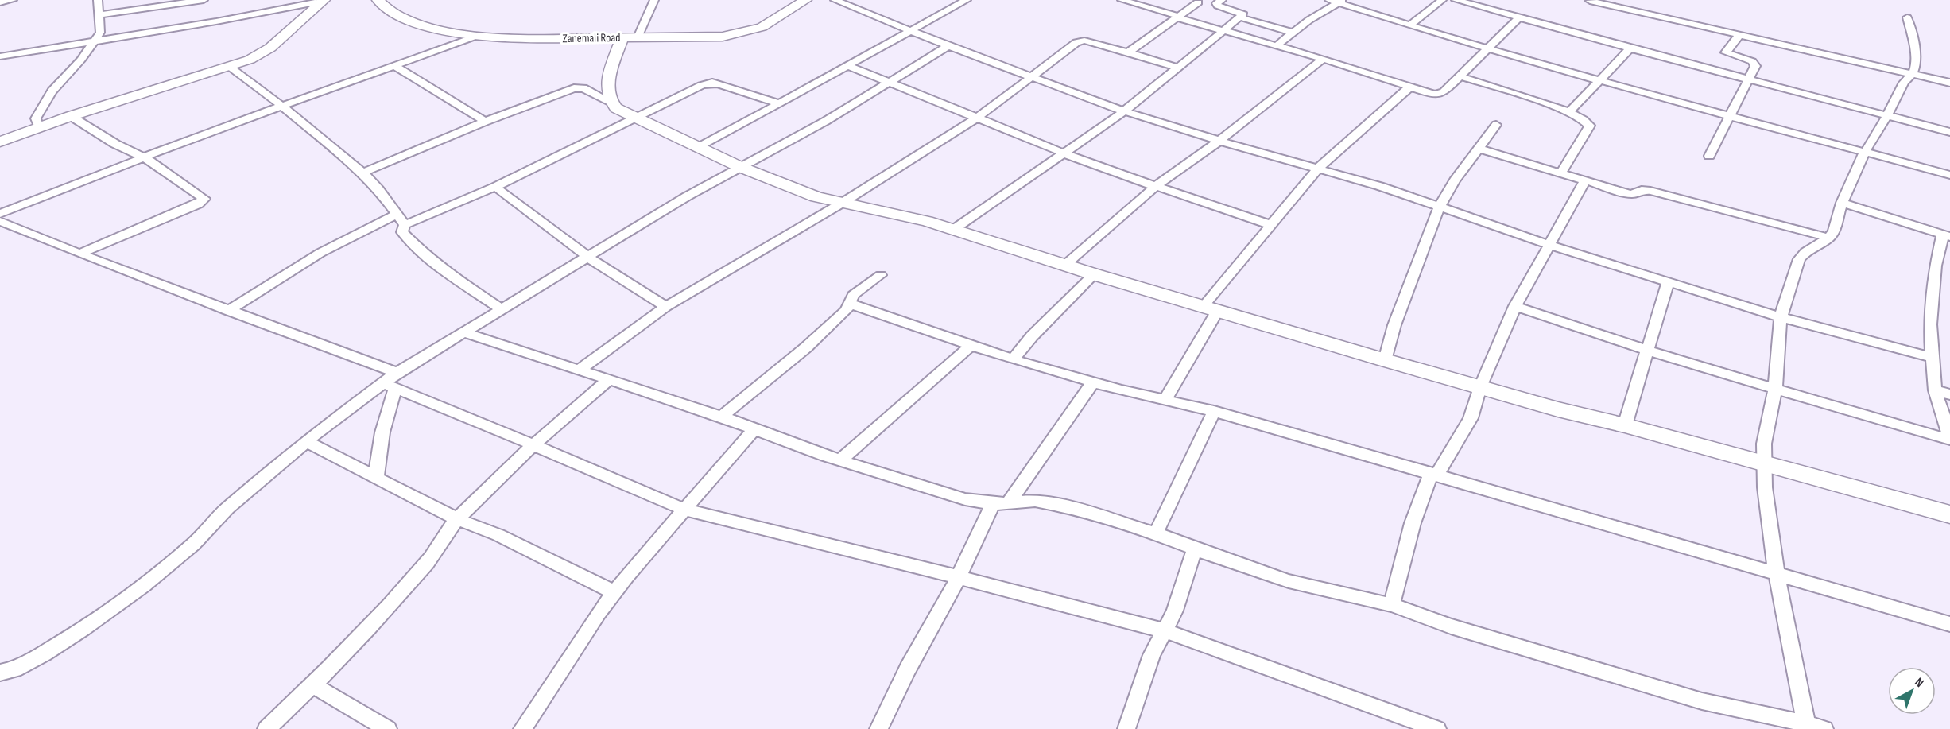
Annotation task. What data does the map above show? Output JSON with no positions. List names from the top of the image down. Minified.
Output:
{"streets":{"street":["Zanemali Road"]},"north":"top right"}
